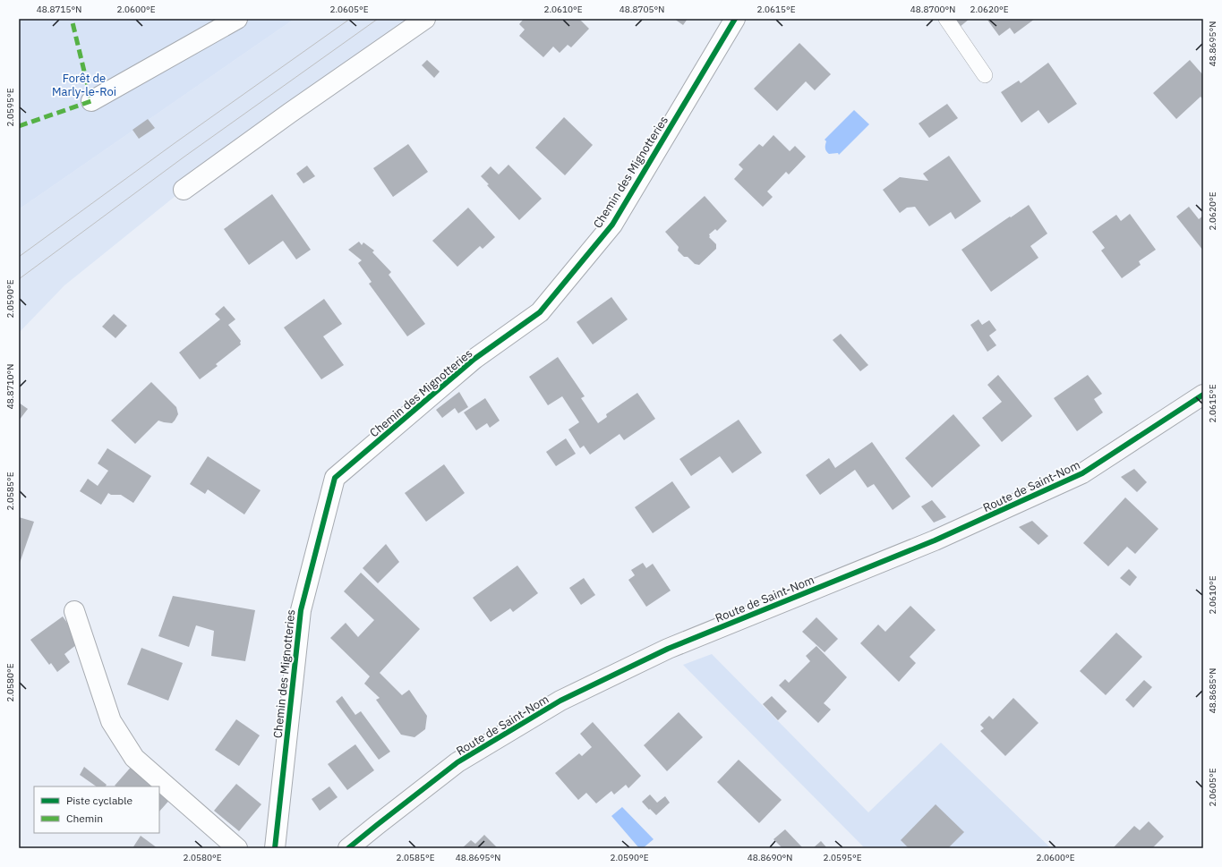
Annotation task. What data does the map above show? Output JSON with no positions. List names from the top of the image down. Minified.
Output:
{"streets":{"street":["Chemin des Mignotteries","Route de Saint-Nom"]},"parks":["Forêt de Marly-le-Roi"],"legend":["Piste cyclable","Chemin"],"coordinates":["48.8715°N","2.0600°E","2.0605°E","2.0610°E","48.8705°N","2.0615°E","48.8700°N","2.0620°E","48.8695°N","2.0595°E","2.0590°E","48.8710°N","2.0585°E","2.0580°E","48.8685°N","48.8690°N"]}
